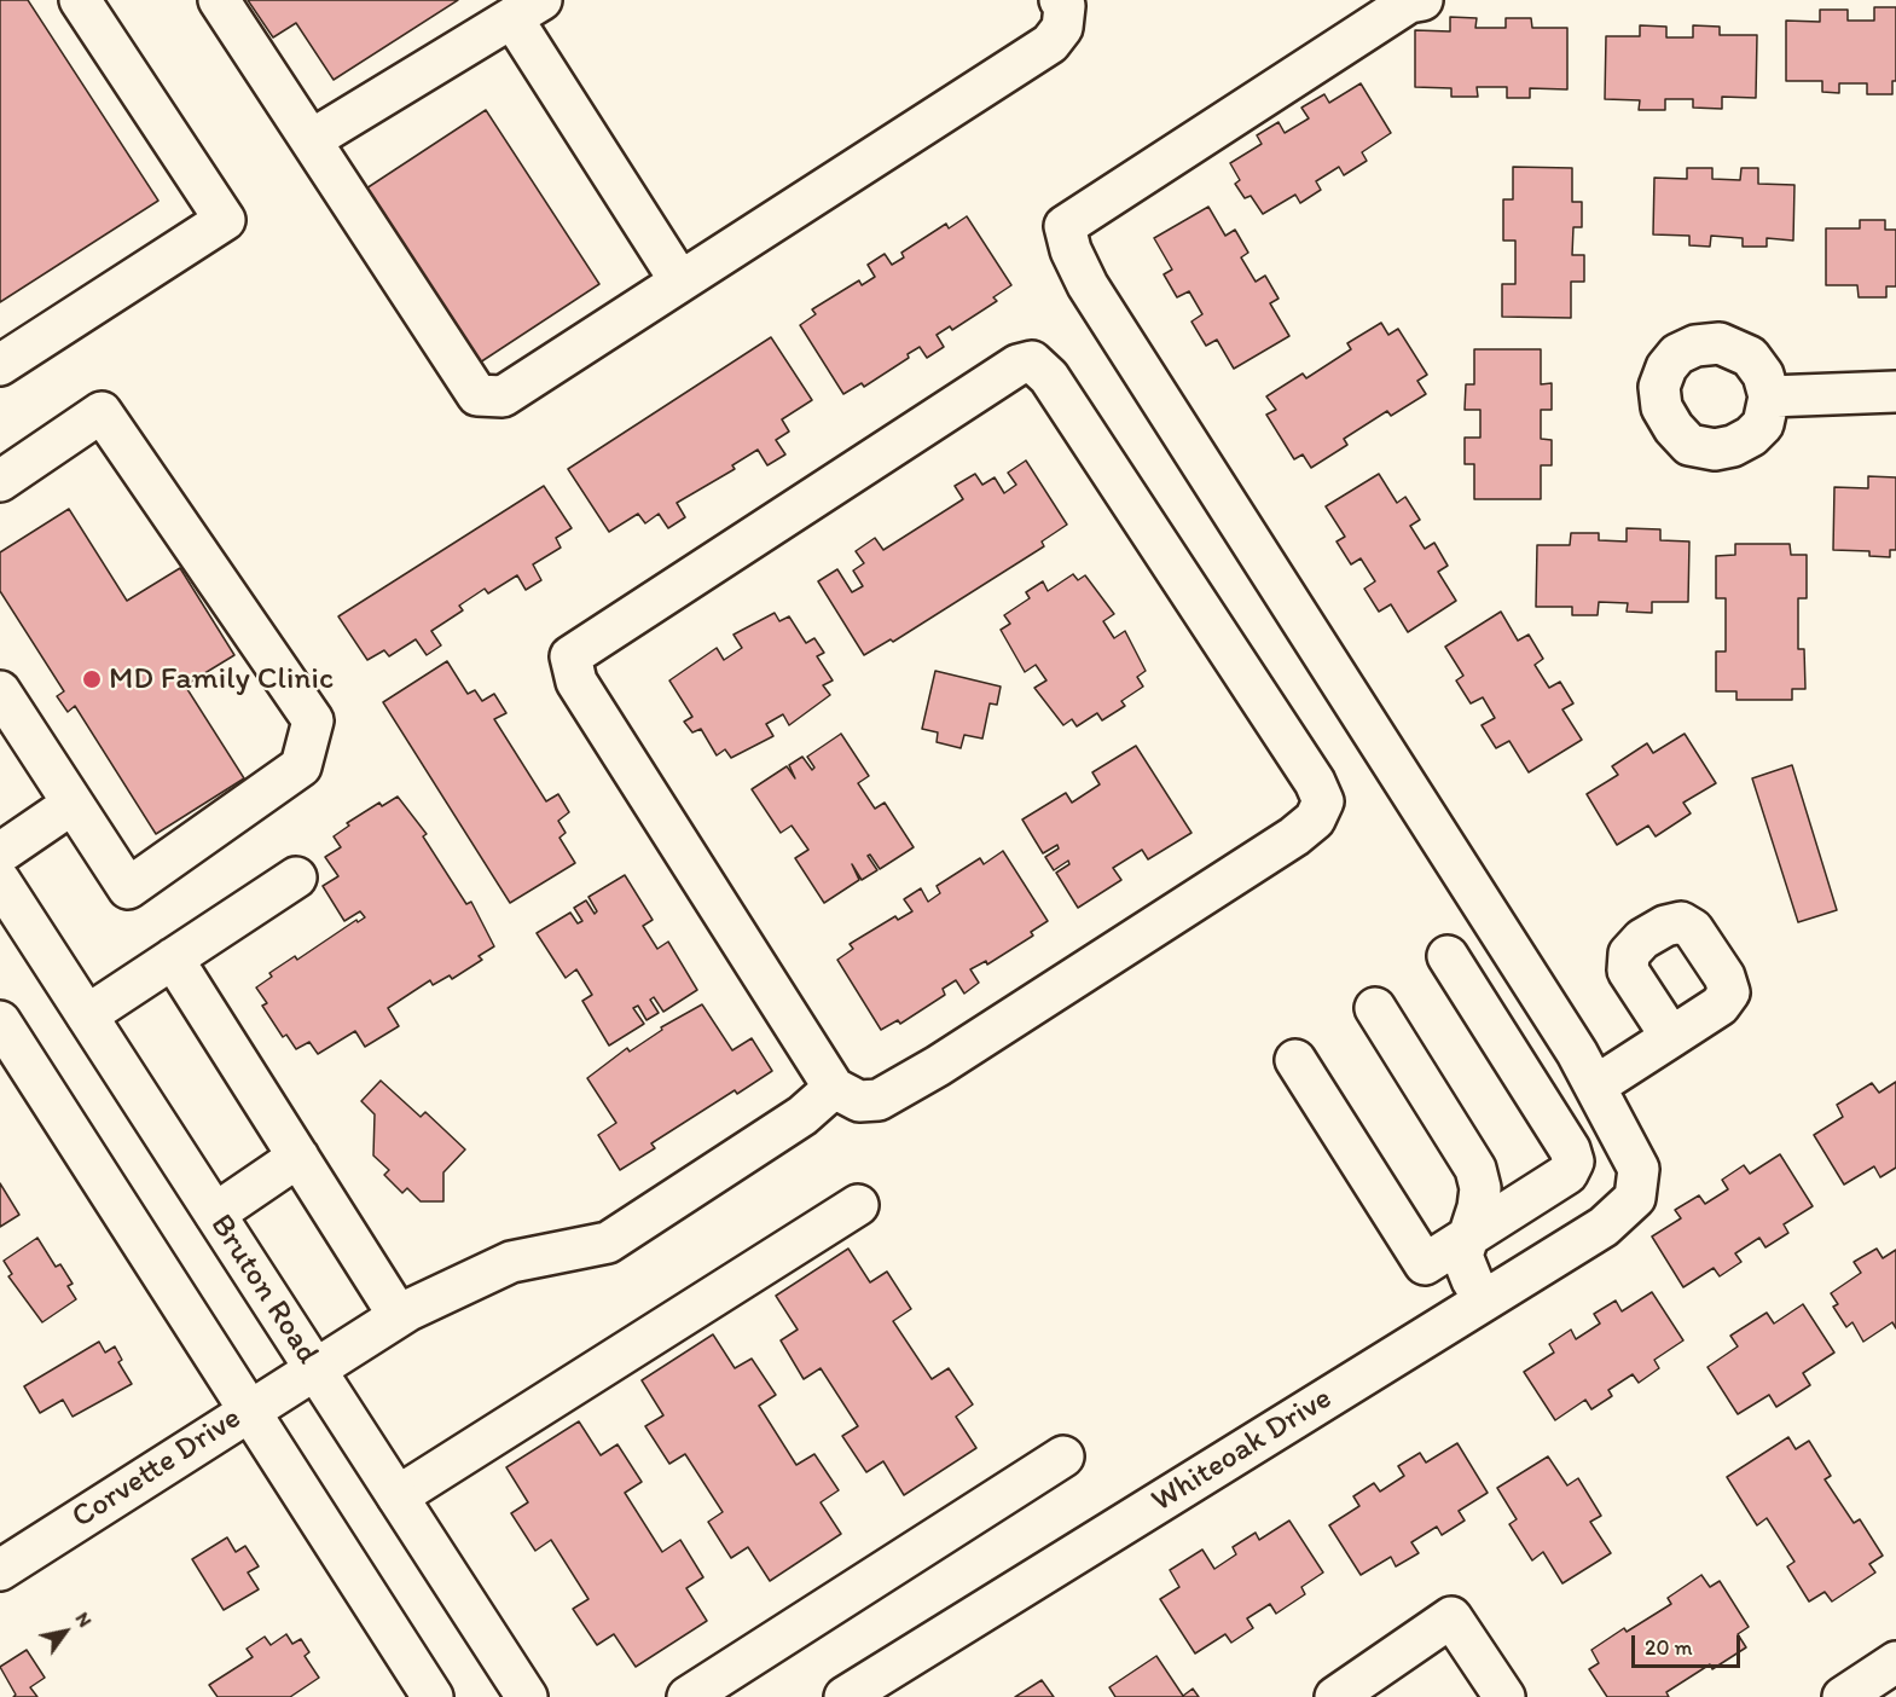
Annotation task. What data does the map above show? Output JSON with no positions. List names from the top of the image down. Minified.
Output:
{"streets":{"main road":["Bruton Road","Whiteoak Drive","Corvette Drive"]},"crossings":[["Bruton Road","Corvette Drive"]],"places":["MD Family Clinic"],"scale_bar":"20 m","north":"top right"}
